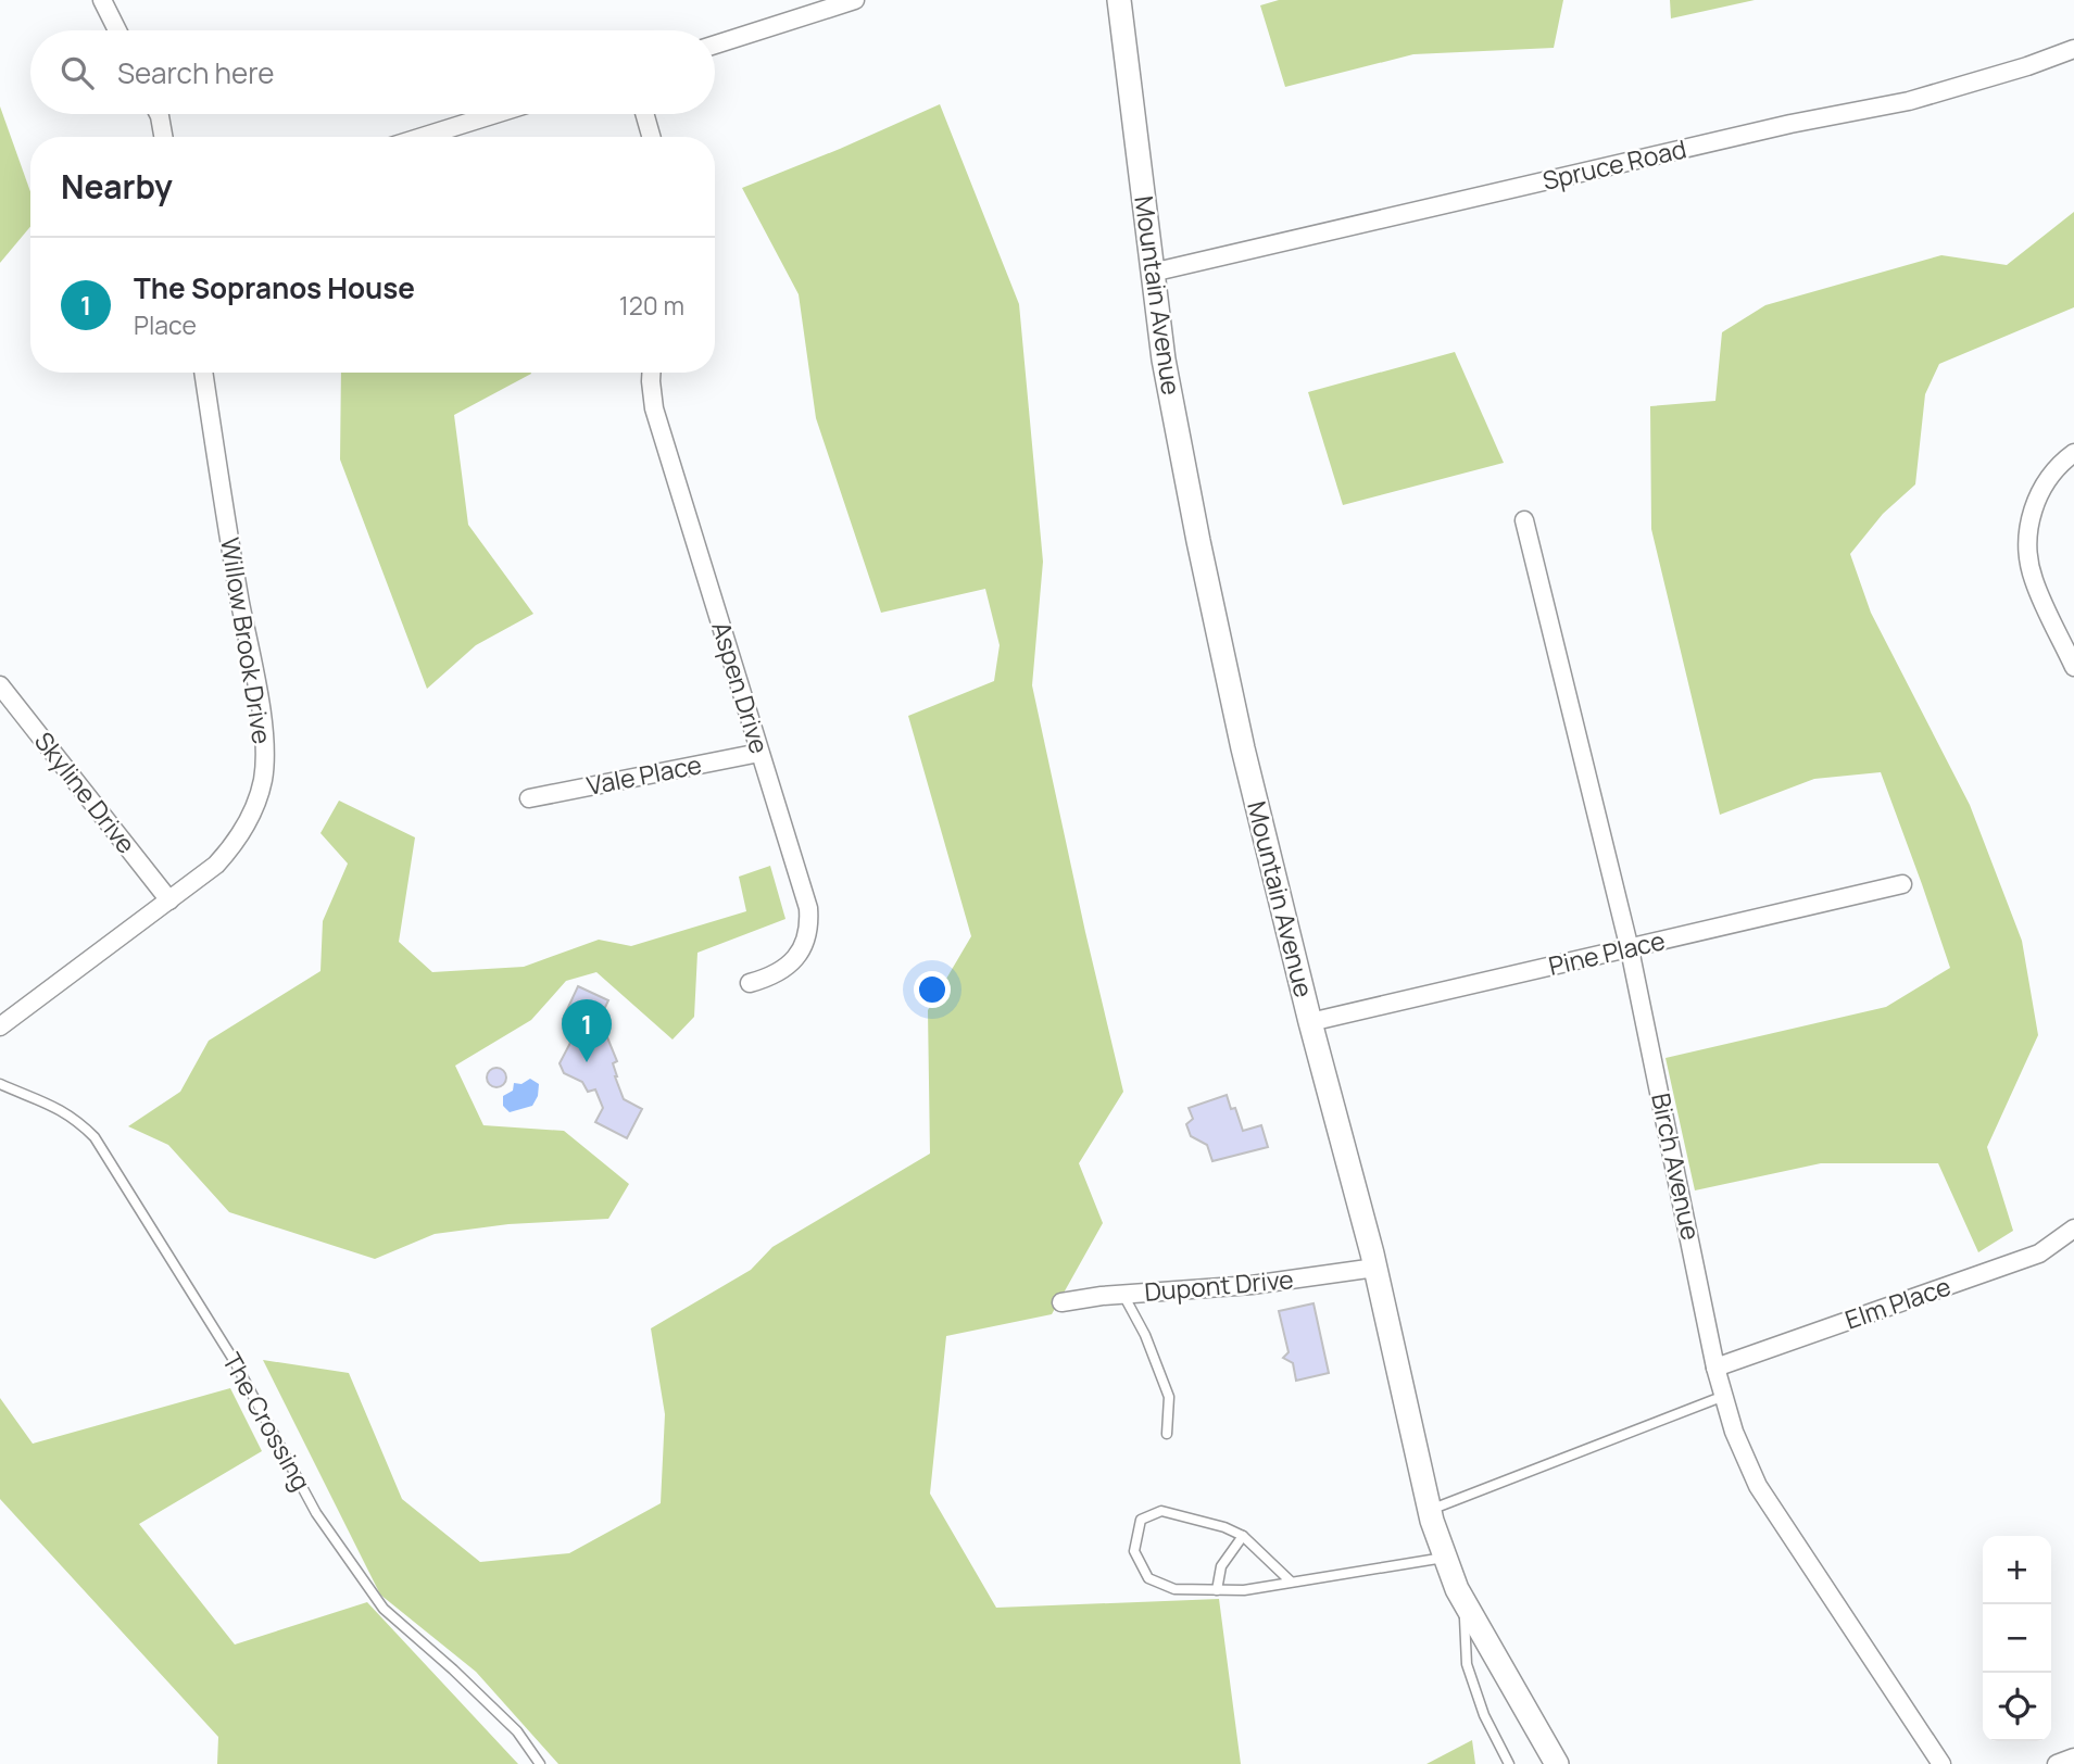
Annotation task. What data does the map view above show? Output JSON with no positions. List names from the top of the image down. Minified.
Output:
{"streets":{"street":["Spruce Road","Mountain Avenue","Willow Brook Drive","Aspen Drive","Vale Place","Skyline Drive","Pine Place","Birch Avenue","Dupont Drive","Elm Place"],"lane":["The Crossing"]},"crossings":[["Spruce Road","Mountain Avenue"],["Mountain Avenue","Pine Place"],["Mountain Avenue","Dupont Drive"],["Willow Brook Drive","Skyline Drive"],["Aspen Drive","Vale Place"],["Pine Place","Birch Avenue"],["Birch Avenue","Elm Place"]],"page":{"search":"Search here","heading":"Nearby","list":[{"mark":"1","name":"The Sopranos House","note":"Place","value":"120 m"}],"pins":"1","map_buttons":["+","−"]}}
